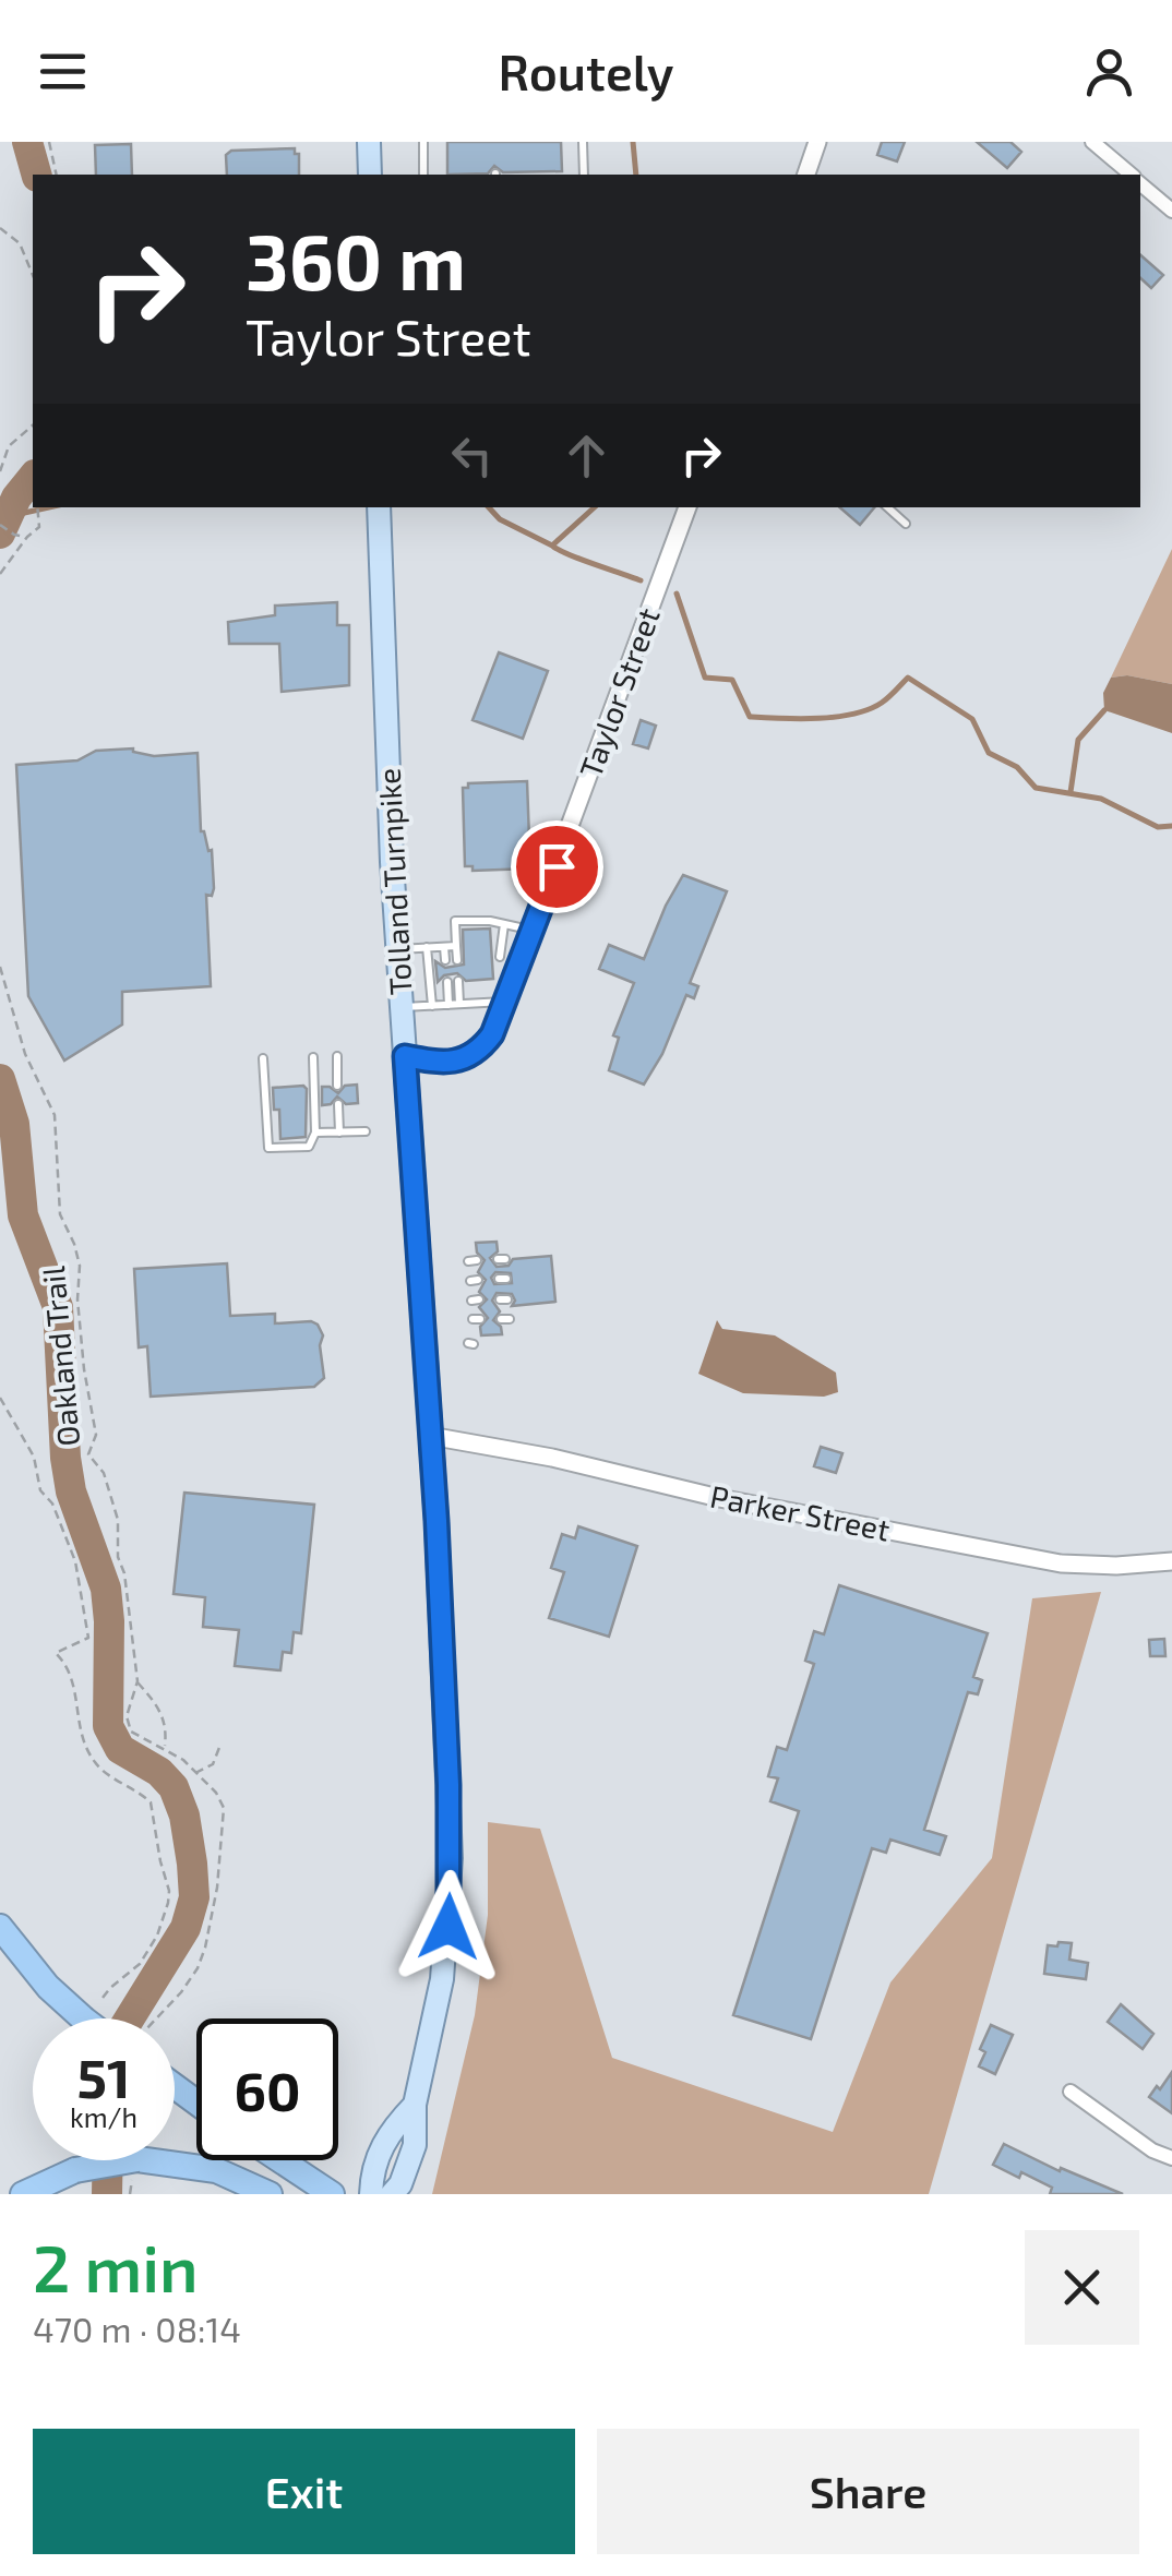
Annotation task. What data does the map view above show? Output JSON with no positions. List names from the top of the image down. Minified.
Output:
{"streets":{"main road":["Tolland Turnpike"],"street":["Taylor Street","Parker Street"],"path":["Oakland Trail"]},"crossings":[["Taylor Street","Tolland Turnpike"],["Tolland Turnpike","Parker Street"]],"page":{"header":"Routely","turn":["360 m","Taylor Street"],"speed":"51 km/h","limit":"60","heading":["2 min","470 m · 08:14"],"buttons":["Exit","Share"]}}
